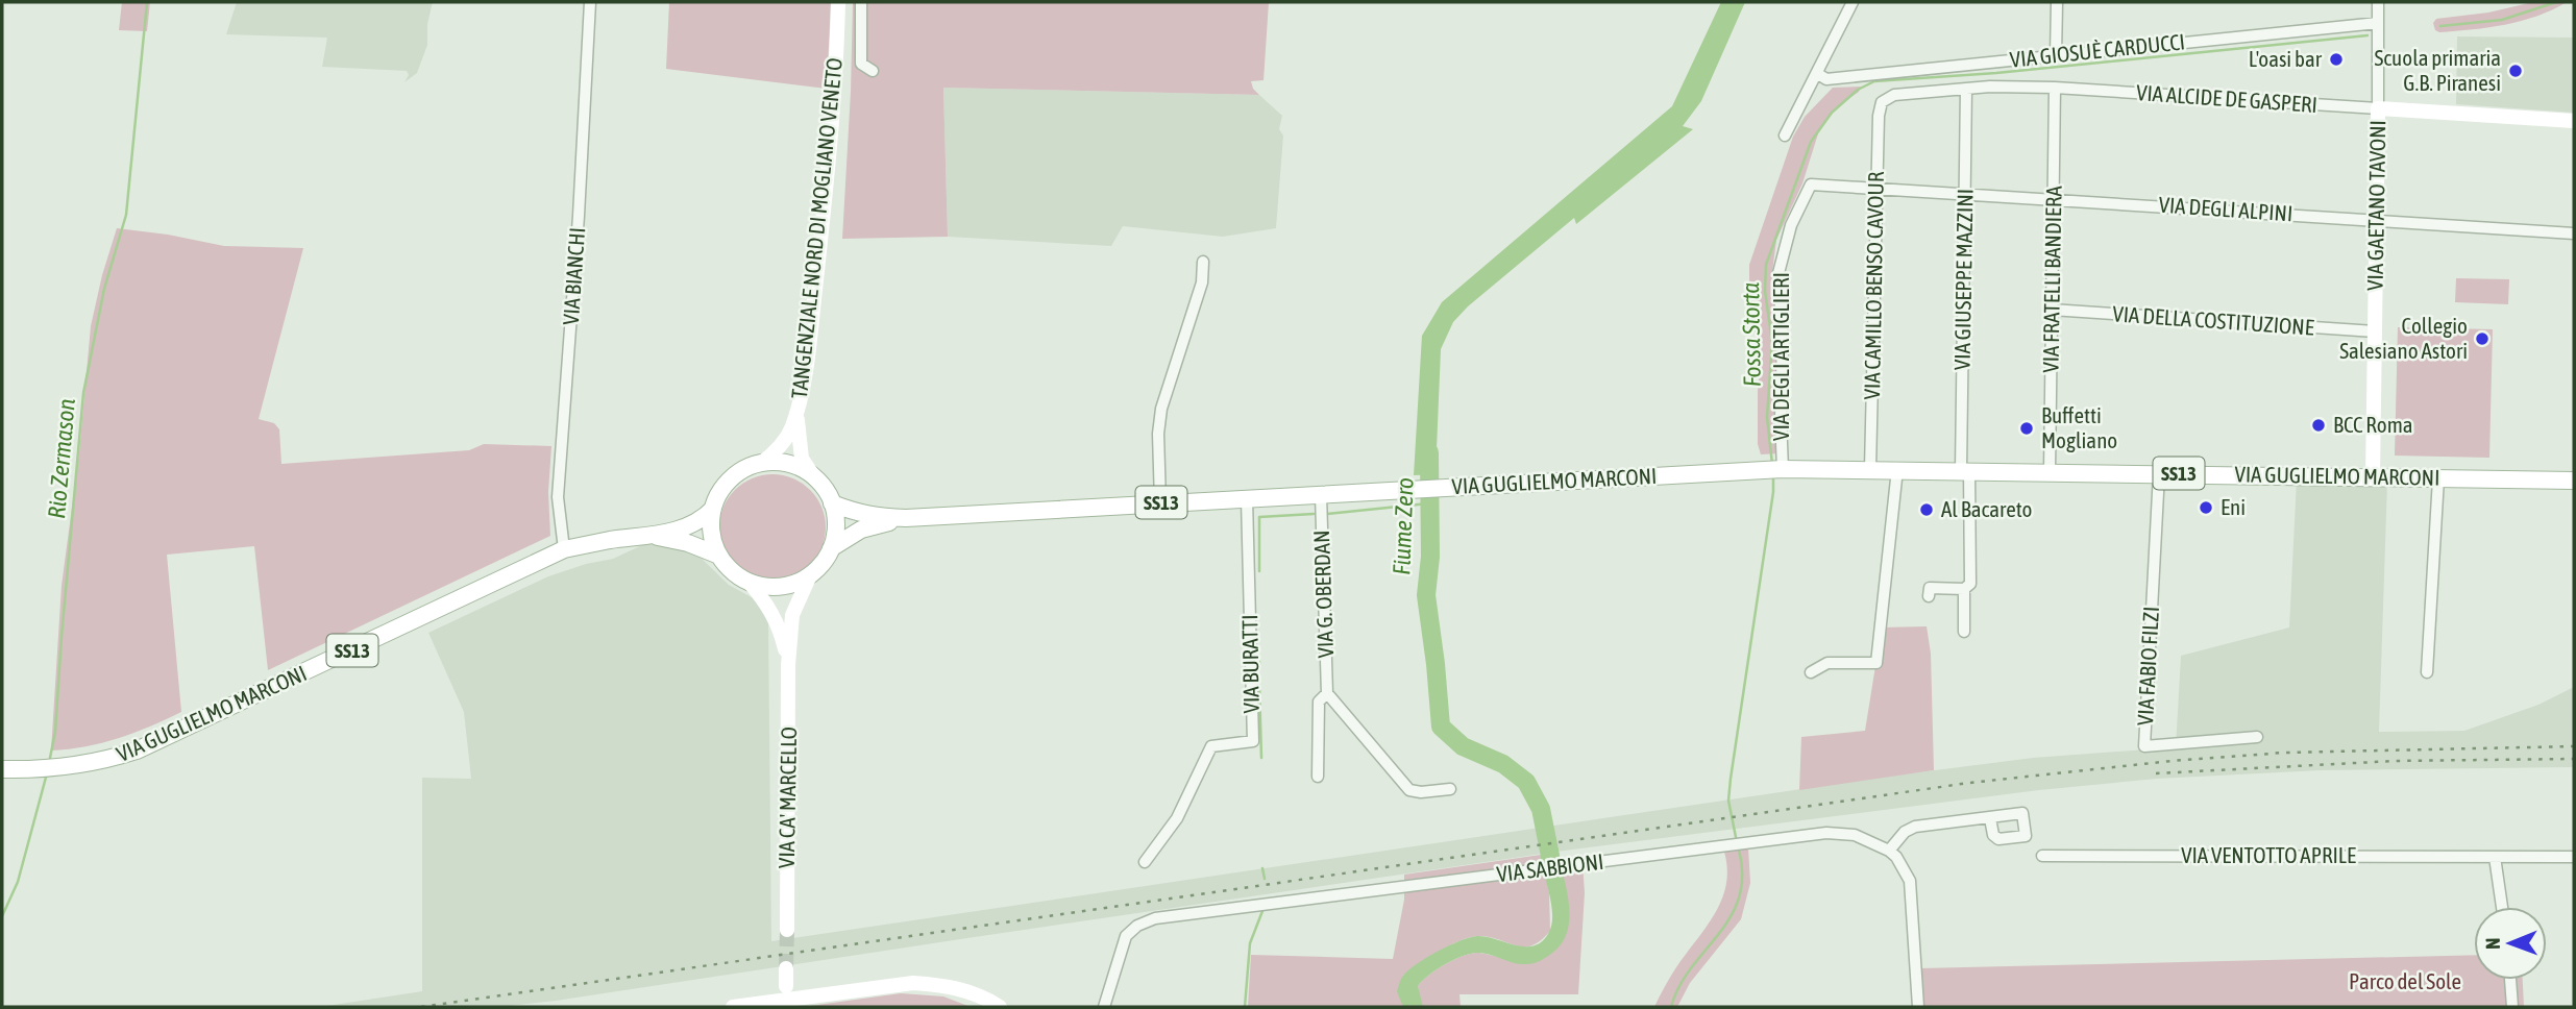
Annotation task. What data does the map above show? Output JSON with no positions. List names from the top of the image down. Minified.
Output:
{"streets":{"main road":["VIA ALCIDE DE GASPERI","VIA GAETANO TAVONI","TANGENZIALE NORD DI MOGLIANO VENETO","SS13","VIA GUGLIELMO MARCONI","VIA CA' MARCELLO"],"street":["VIA GIOSUÈ CARDUCCI","VIA DEGLI ALPINI","VIA BIANCHI","VIA GIUSEPPE MAZZINI","VIA FRATELLI BANDIERA","VIA CAMILLO BENSO CAVOUR","VIA DELLA COSTITUZIONE","VIA DEGLI ARTIGLIERI","VIA G. OBERDAN","VIA BURATTI","VIA FABIO FILZI","VIA VENTOTTO APRILE","VIA SABBIONI"]},"crossings":[["VIA ALCIDE DE GASPERI","VIA GAETANO TAVONI"],["VIA ALCIDE DE GASPERI","VIA GIUSEPPE MAZZINI"],["VIA ALCIDE DE GASPERI","VIA FRATELLI BANDIERA"],["VIA ALCIDE DE GASPERI","VIA CAMILLO BENSO CAVOUR"],["VIA GAETANO TAVONI","VIA DEGLI ALPINI"],["VIA GAETANO TAVONI","VIA DELLA COSTITUZIONE"],["VIA GAETANO TAVONI","VIA GUGLIELMO MARCONI"],["VIA DEGLI ALPINI","VIA GIUSEPPE MAZZINI"],["VIA DEGLI ALPINI","VIA FRATELLI BANDIERA"],["VIA DEGLI ALPINI","VIA CAMILLO BENSO CAVOUR"],["VIA DEGLI ALPINI","VIA DEGLI ARTIGLIERI"],["TANGENZIALE NORD DI MOGLIANO VENETO","VIA GUGLIELMO MARCONI"],["VIA BIANCHI","VIA GUGLIELMO MARCONI"],["VIA GIUSEPPE MAZZINI","VIA GUGLIELMO MARCONI"],["VIA FRATELLI BANDIERA","VIA DELLA COSTITUZIONE"],["VIA FRATELLI BANDIERA","VIA GUGLIELMO MARCONI"],["VIA CAMILLO BENSO CAVOUR","VIA DEGLI ARTIGLIERI"],["VIA CAMILLO BENSO CAVOUR","VIA GUGLIELMO MARCONI"],["VIA DEGLI ARTIGLIERI","VIA GUGLIELMO MARCONI"],["VIA GUGLIELMO MARCONI","VIA G. OBERDAN"],["VIA GUGLIELMO MARCONI","VIA BURATTI"],["VIA GUGLIELMO MARCONI","VIA FABIO FILZI"]],"water":["Fossa Storta","Rio Zermason","Fiume Zero"],"parks":["Parco del Sole"],"places":["L'oasi bar","Scuola primaria G.B. Piranesi","Collegio Salesiano Astori","BCC Roma","Buffetti Mogliano","Eni","Al Bacareto"],"north":"left"}
